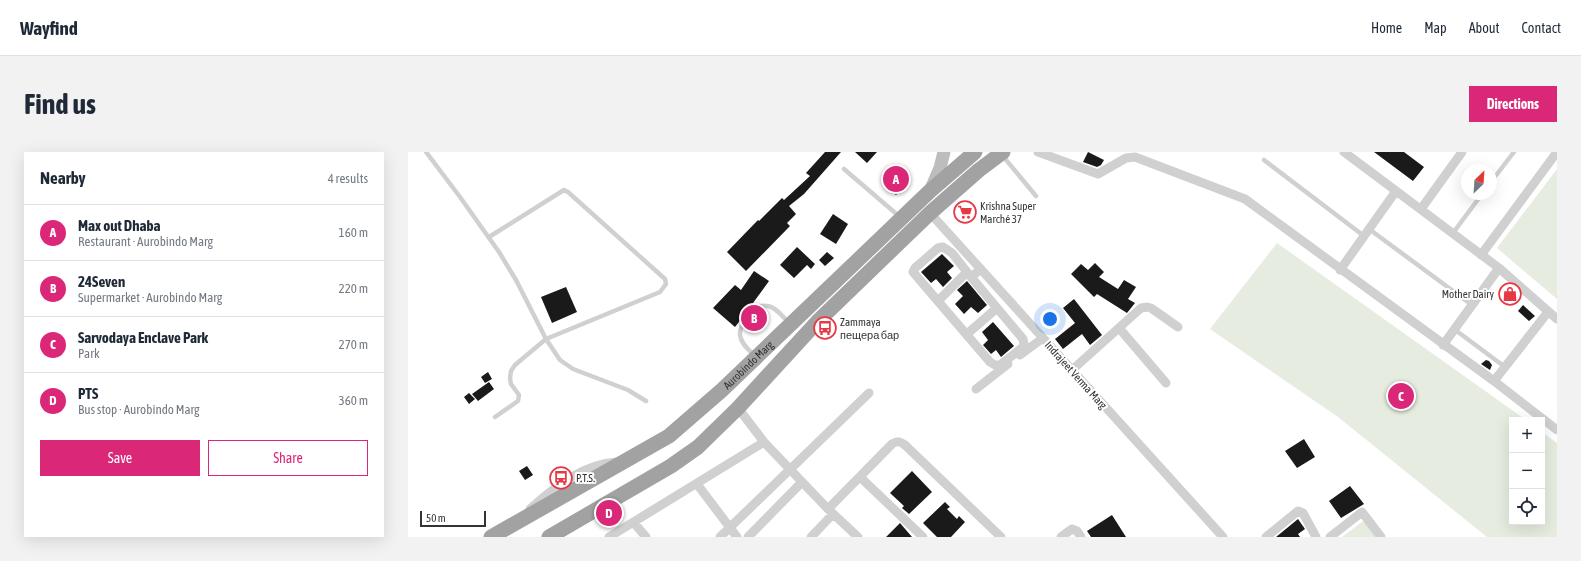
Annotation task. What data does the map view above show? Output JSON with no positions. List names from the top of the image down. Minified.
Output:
{"streets":{"highway":["Aurobindo Marg"],"street":["Indrajeet Verma Marg"]},"crossings":[["Aurobindo Marg","Indrajeet Verma Marg"]],"places":{"supermarket":["Krishna Super Marché 37"],"shop":["Mother Dairy"],"bus stop":["Zammaya пещера бар","P.T.S."]},"scale_bar":"50 m","north":"top right","page":{"header":"Wayfind","nav":["Home","Map","About","Contact"],"buttons":["Directions",["Save","Share"]],"title":"Find us","heading":["Nearby","4 results"],"pins":["A","B","C","D"],"list":[{"mark":"A","name":"Max out Dhaba","note":"Restaurant · Aurobindo Marg","value":"160 m"},{"mark":"B","name":"24Seven","note":"Supermarket · Aurobindo Marg","value":"220 m"},{"mark":"C","name":"Sarvodaya Enclave Park","note":"Park","value":"270 m"},{"mark":"D","name":"PTS","note":"Bus stop · Aurobindo Marg","value":"360 m"}],"map_buttons":["+","−"],"scale":"50 m"}}
